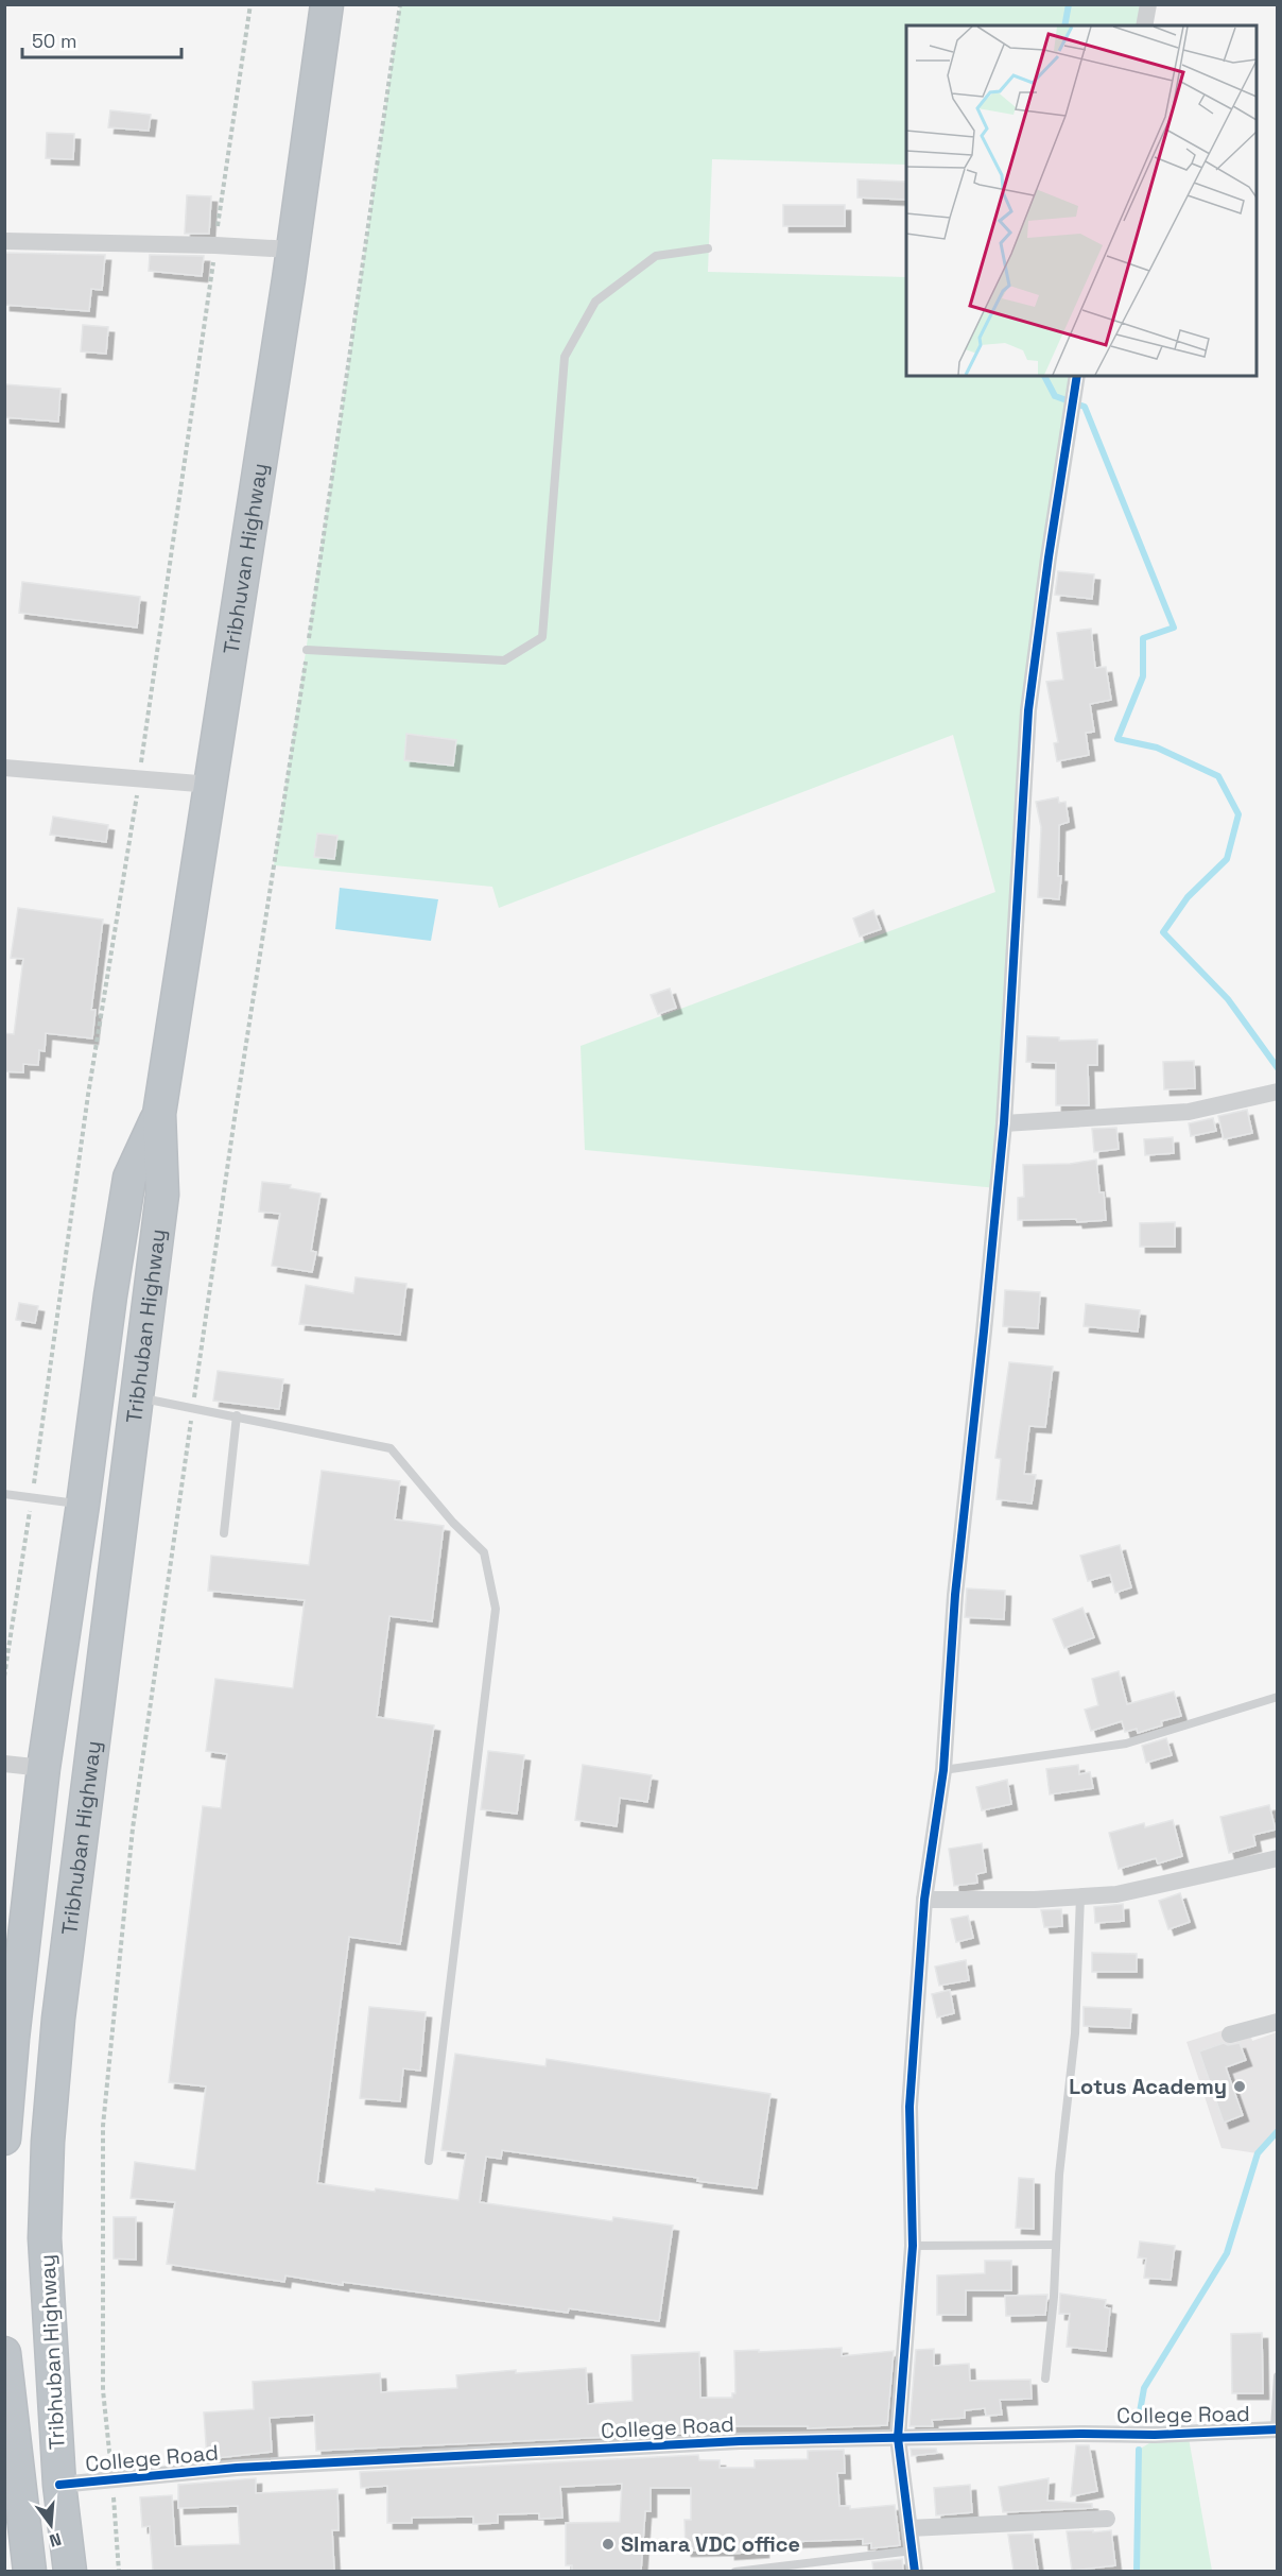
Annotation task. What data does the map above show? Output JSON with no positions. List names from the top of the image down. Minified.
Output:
{"streets":{"highway":["Tribhuvan Highway","Tribhuban Highway"],"street":["College Road"]},"crossings":[["Tribhuvan Highway","Tribhuban Highway"],["Tribhuban Highway","College Road"]],"places":["Lotus Academy","SImara VDC office"],"scale_bar":"50 m","north":"bottom"}
